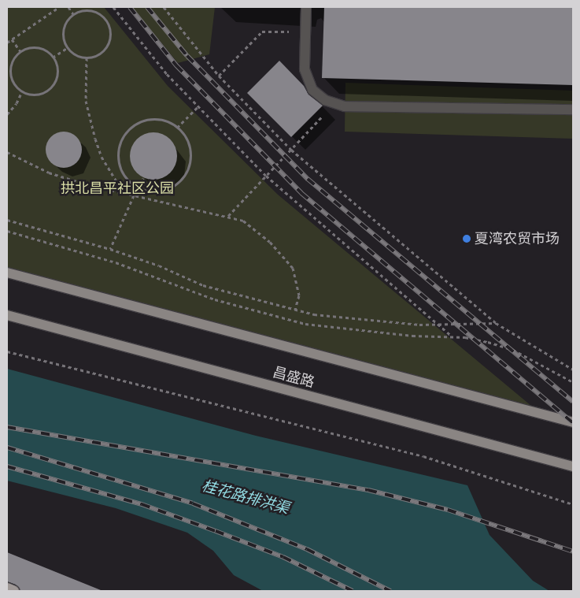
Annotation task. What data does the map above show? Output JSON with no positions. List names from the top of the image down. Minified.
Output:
{"streets":{"main road":["昌盛路"]},"water":["桂花路排洪渠"],"parks":["拱北昌平社区公园"],"places":["夏湾农贸市场"]}
